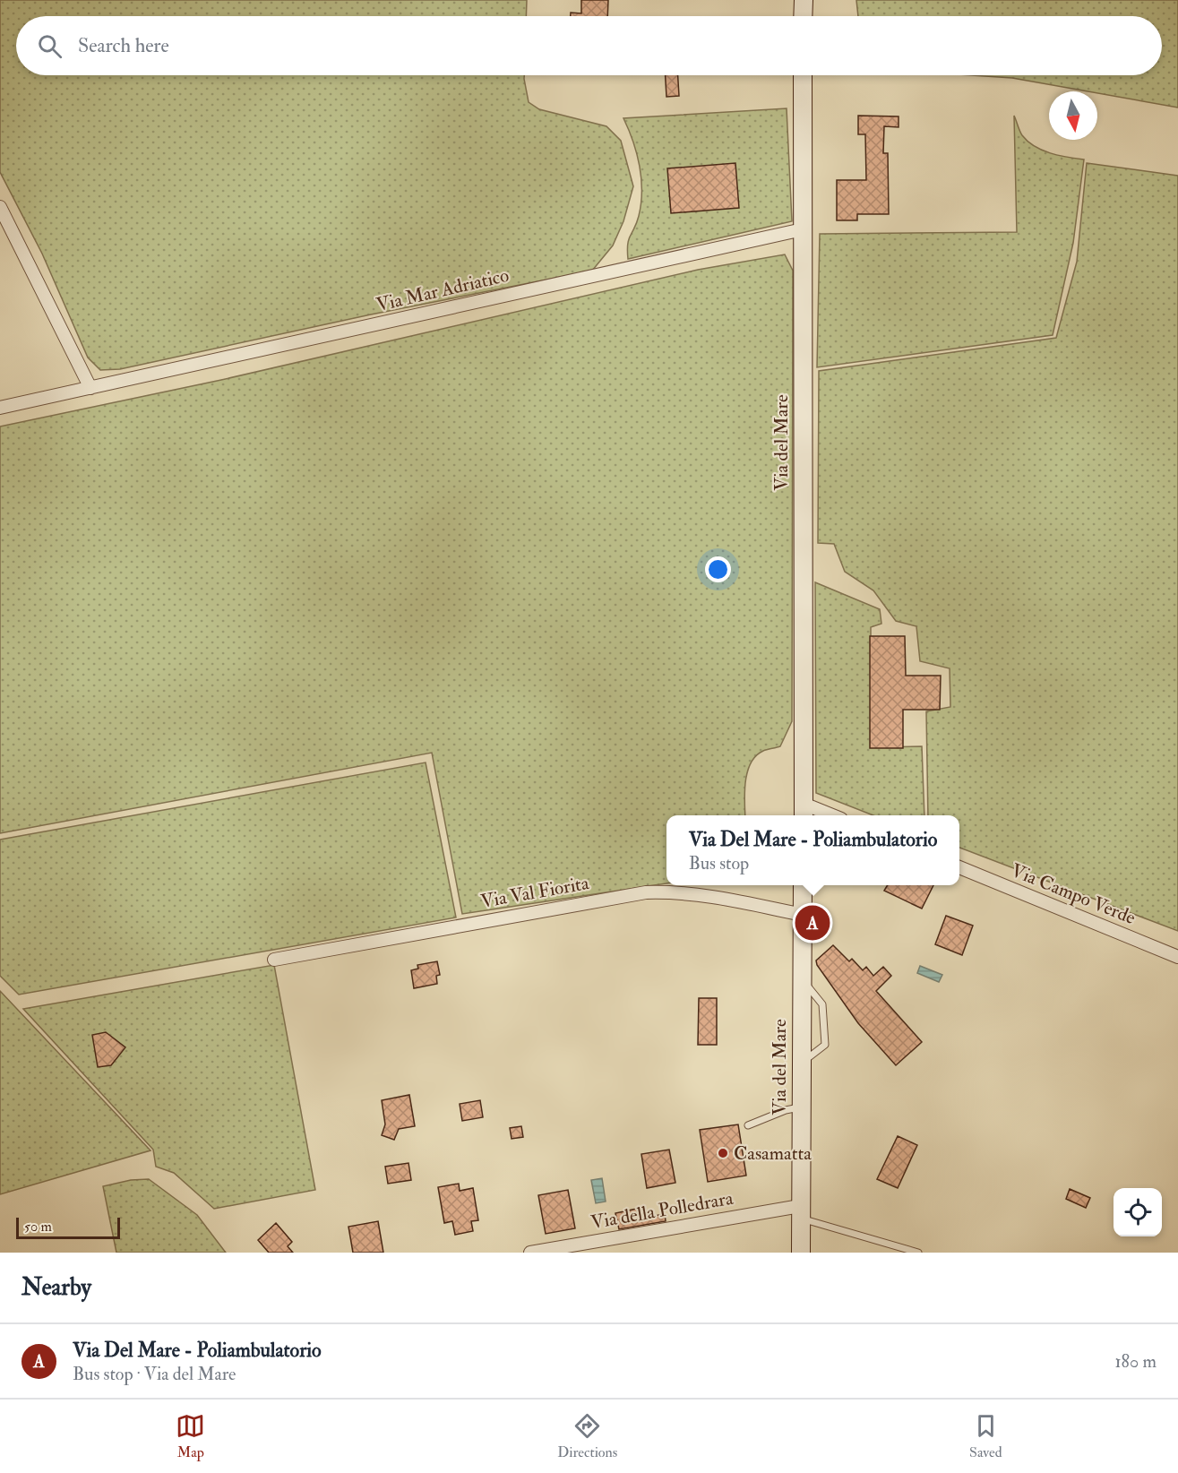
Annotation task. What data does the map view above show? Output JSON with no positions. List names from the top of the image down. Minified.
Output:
{"streets":{"main road":["Via del Mare"],"street":["Via Mar Adriatico","Via Val Fiorita","Via Campo Verde","Via della Polledrara"]},"crossings":[["Via Mar Adriatico","Via del Mare"],["Via del Mare","Via Val Fiorita"],["Via del Mare","Via della Polledrara"]],"places":["Casamatta"],"scale_bar":"50 m","north":"bottom","page":{"search":"Search here","popup":["Via Del Mare - Poliambulatorio","Bus stop"],"pins":"A","scale":"50 m","heading":"Nearby","list":[{"mark":"A","name":"Via Del Mare - Poliambulatorio","note":"Bus stop · Via del Mare","value":"180 m"}],"nav":["Map","Directions","Saved"]}}
